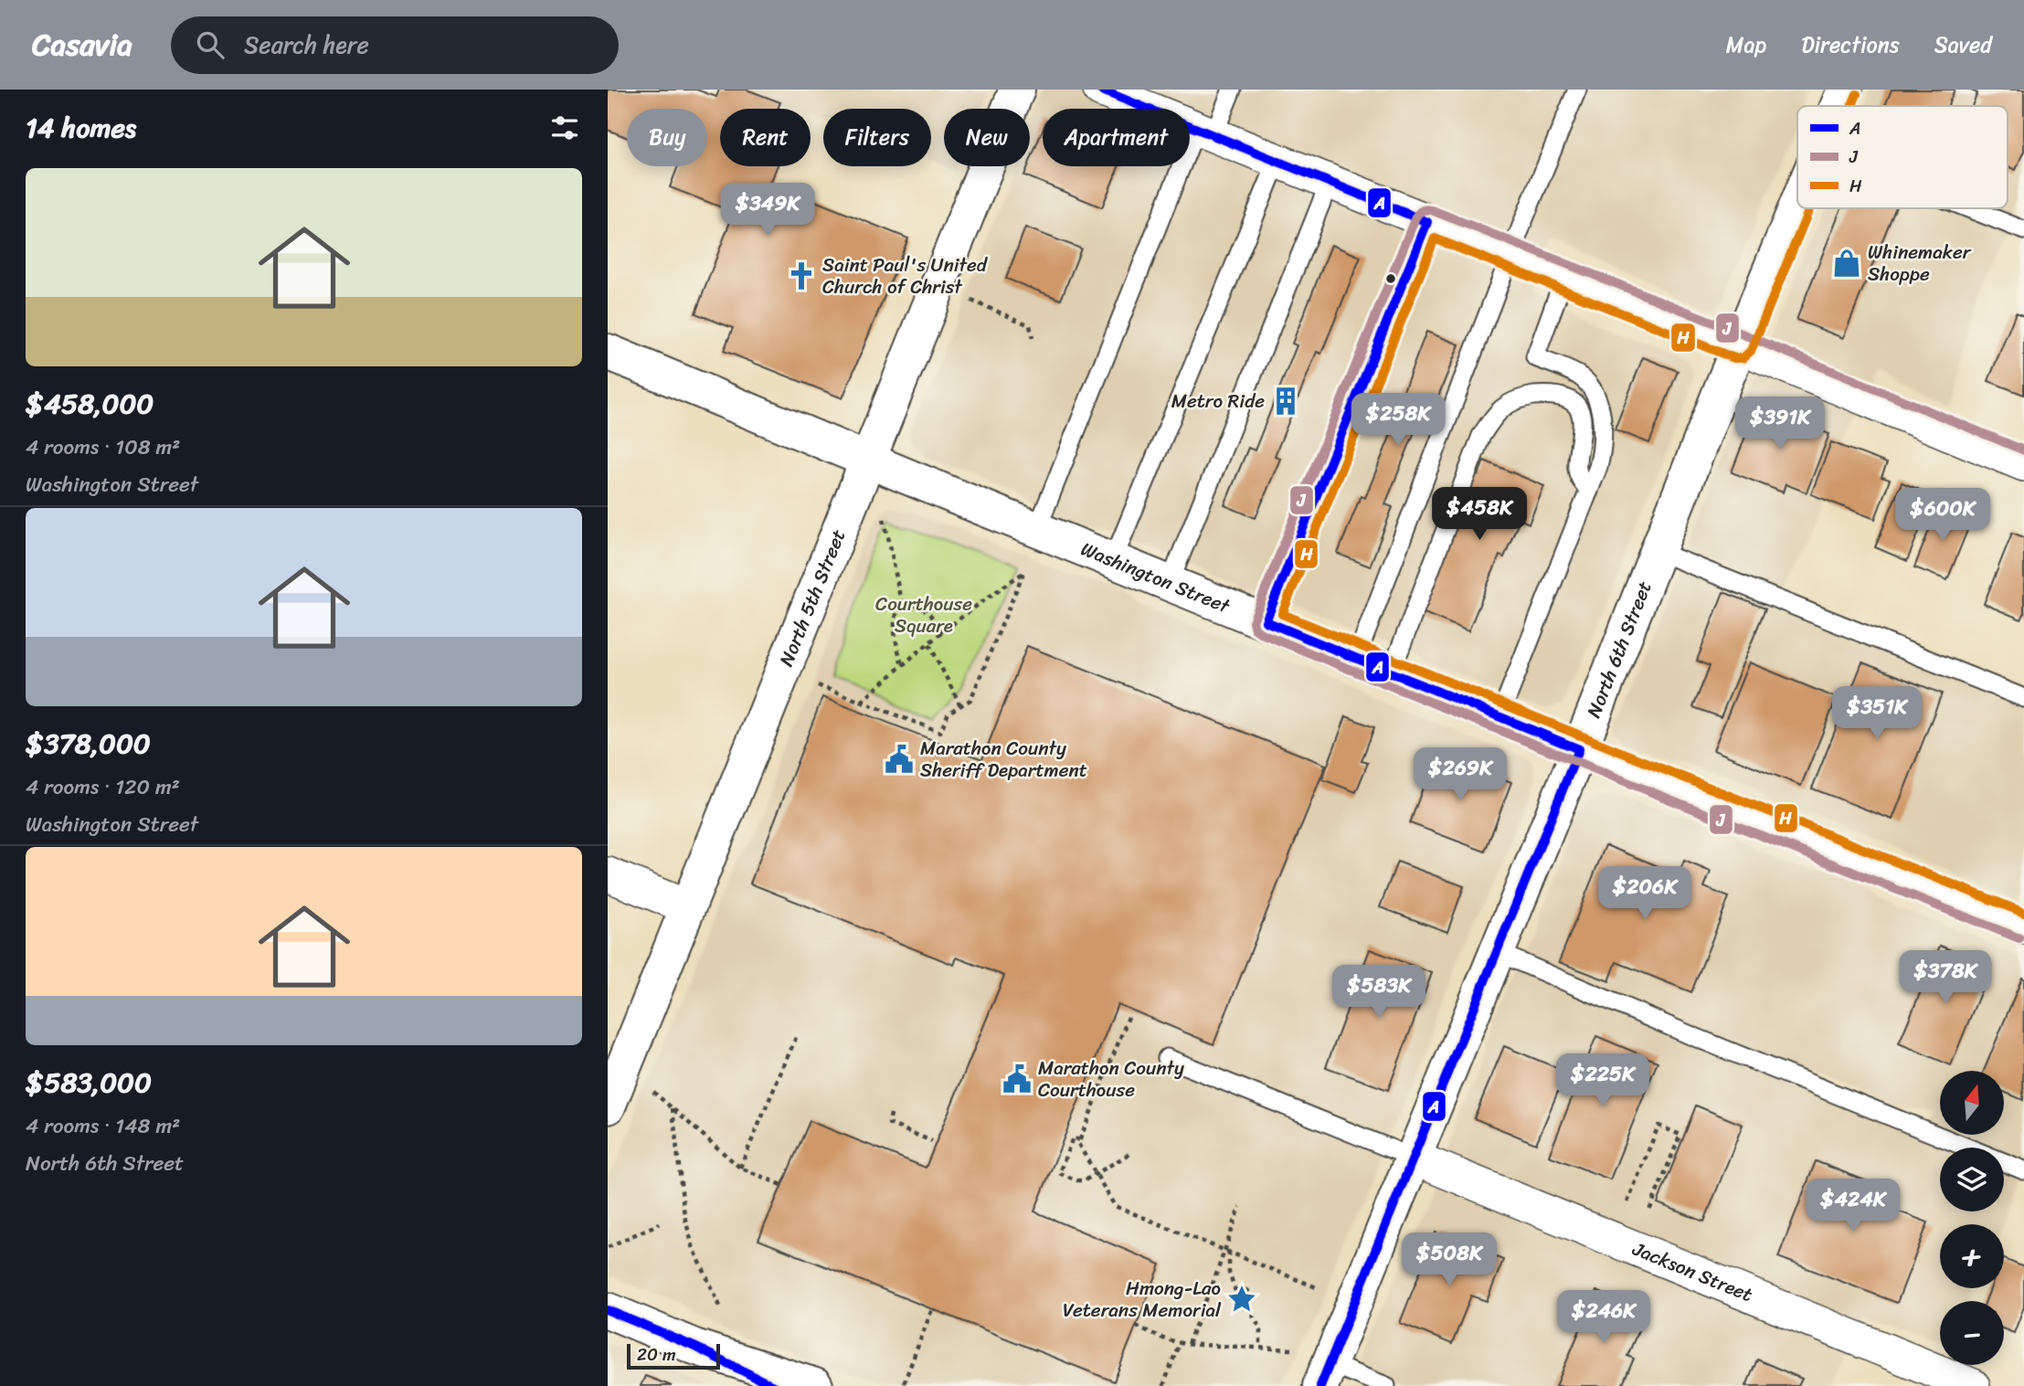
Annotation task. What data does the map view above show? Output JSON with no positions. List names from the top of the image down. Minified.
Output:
{"streets":{"main road":["Washington Street","North 5th Street","North 6th Street"],"street":["Jackson Street"]},"crossings":[["Washington Street","North 5th Street"],["Washington Street","North 6th Street"],["North 6th Street","Jackson Street"]],"parks":["Courthouse Square"],"places":{"shop":["Whinemaker Shoppe"],"church":["Saint Paul's United Church of Christ"],"building":["Metro Ride"],"public building":["Marathon County Sheriff Department","Marathon County Courthouse"],"place":["Hmong-Lao Veterans Memorial"]},"lines":["transit line A","transit line H","transit line J"],"legend":["A","J","H"],"scale_bar":"20 m","north":"top","page":{"header":"Casavia","search":"Search here","nav":["Map","Directions","Saved"],"heading":"14 homes","chip":["Buy","Rent","Filters","New","Apartment"],"list":[{"name":"$458,000","note":"4 rooms · 108 m² · Washington Street"},{"name":"$378,000","note":"4 rooms · 120 m² · Washington Street"},{"name":"$583,000","note":"4 rooms · 148 m² · North 6th Street"}],"price":["$349K","$258K","$391K","$458K","$600K","$351K","$269K","$206K","$378K","$583K","$225K","$424K","$508K","$246K"],"map_buttons":["+","−"],"scale":"20 m"}}
